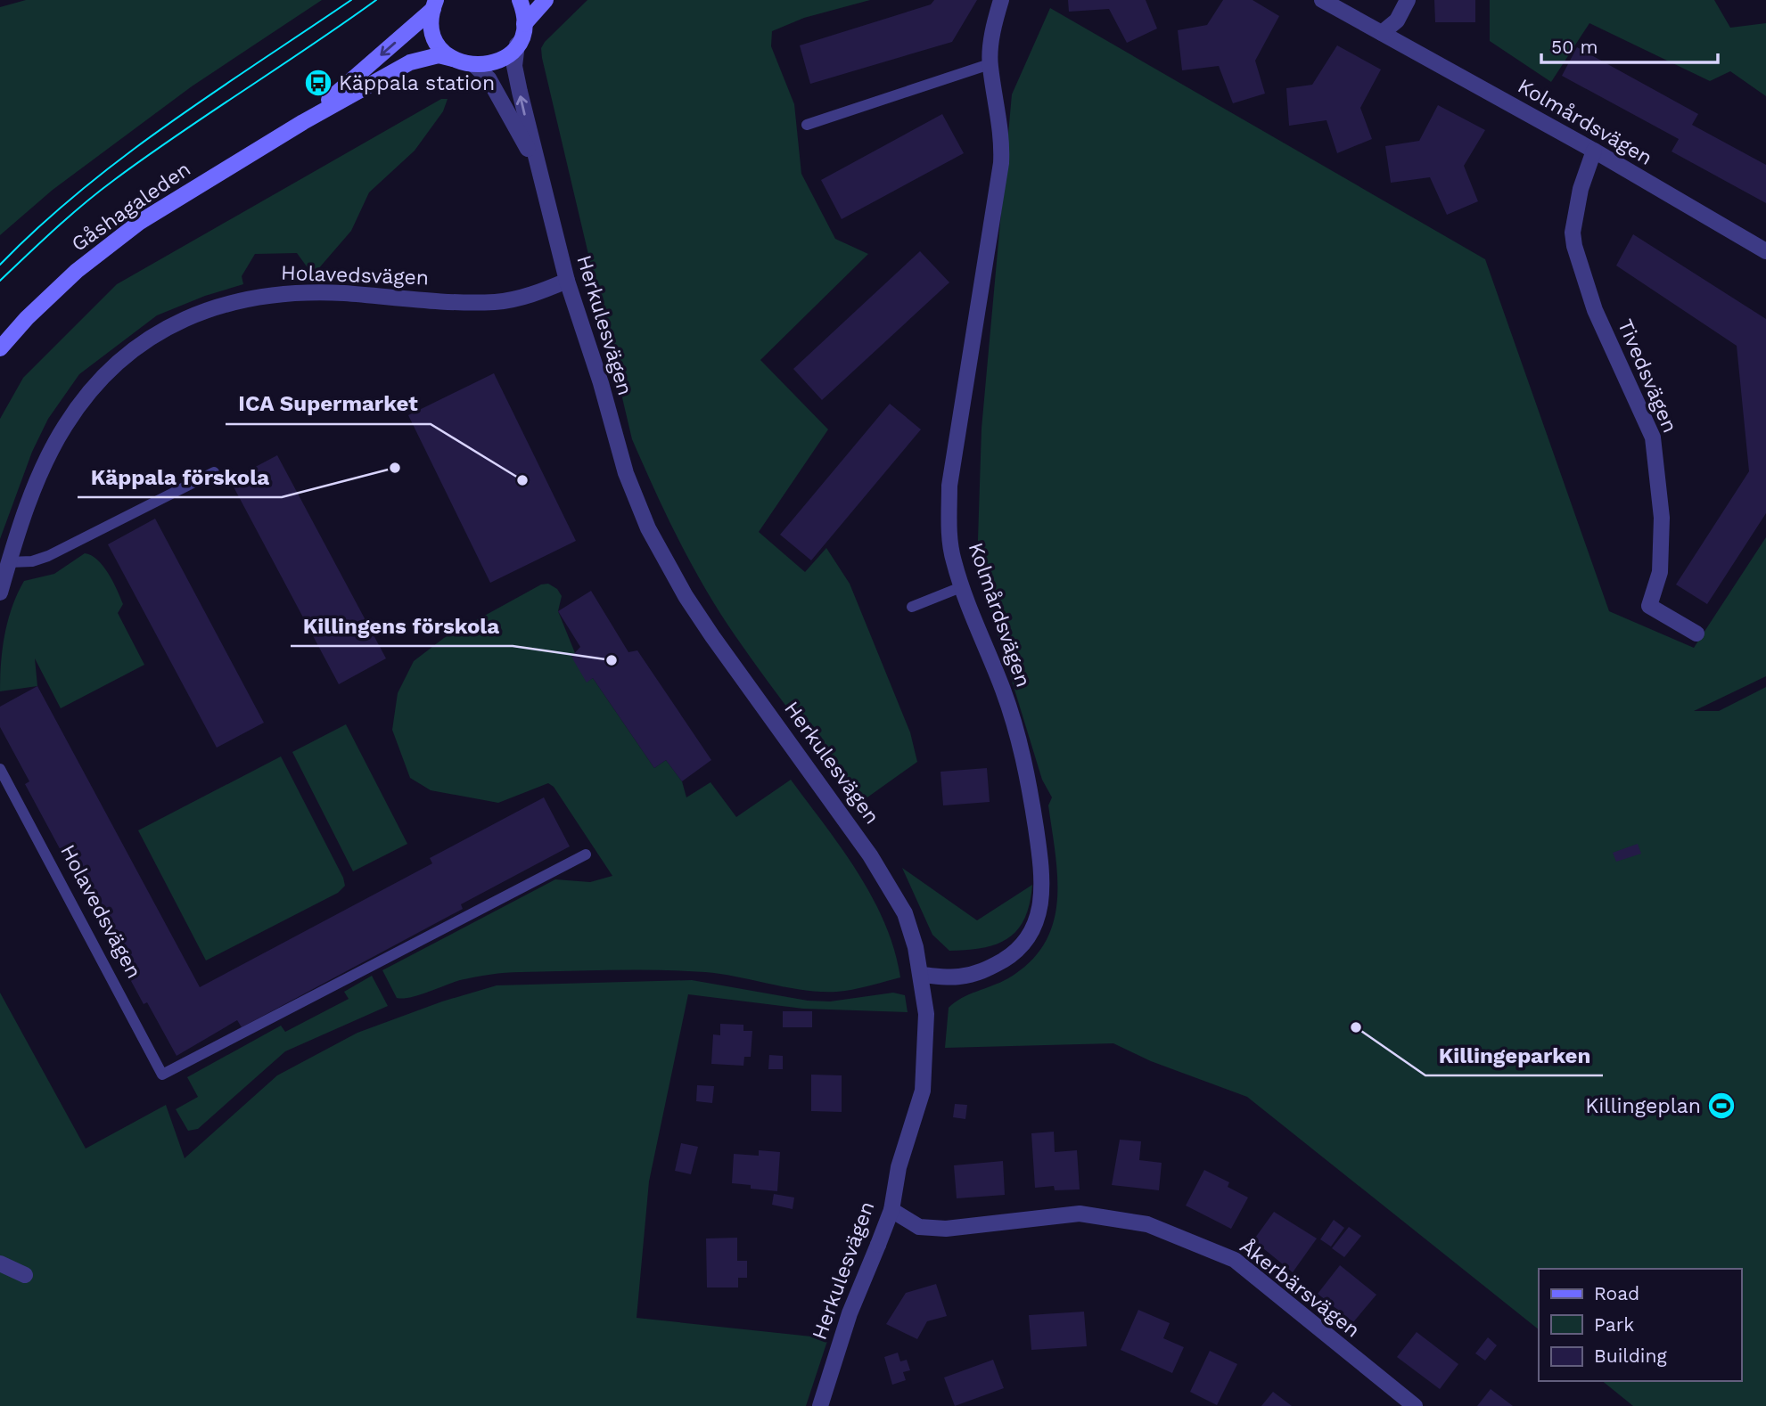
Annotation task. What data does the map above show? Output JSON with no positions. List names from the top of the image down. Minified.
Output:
{"streets":{"main road":["Gåshagaleden"],"street":["Kolmårdsvägen","Holavedsvägen","Herkulesvägen","Tivedsvägen","Åkerbärsvägen"]},"crossings":[["Kolmårdsvägen","Herkulesvägen"],["Kolmårdsvägen","Tivedsvägen"],["Gåshagaleden","Herkulesvägen"],["Holavedsvägen","Herkulesvägen"],["Herkulesvägen","Åkerbärsvägen"]],"places":{"bus stop":["Käppala station"],"other":["Käppala förskola","ICA Supermarket","Killingens förskola","Killingeparken"],"sports":["Killingeplan"]},"legend":["Road","Park","Building"],"scale_bar":"50 m"}
